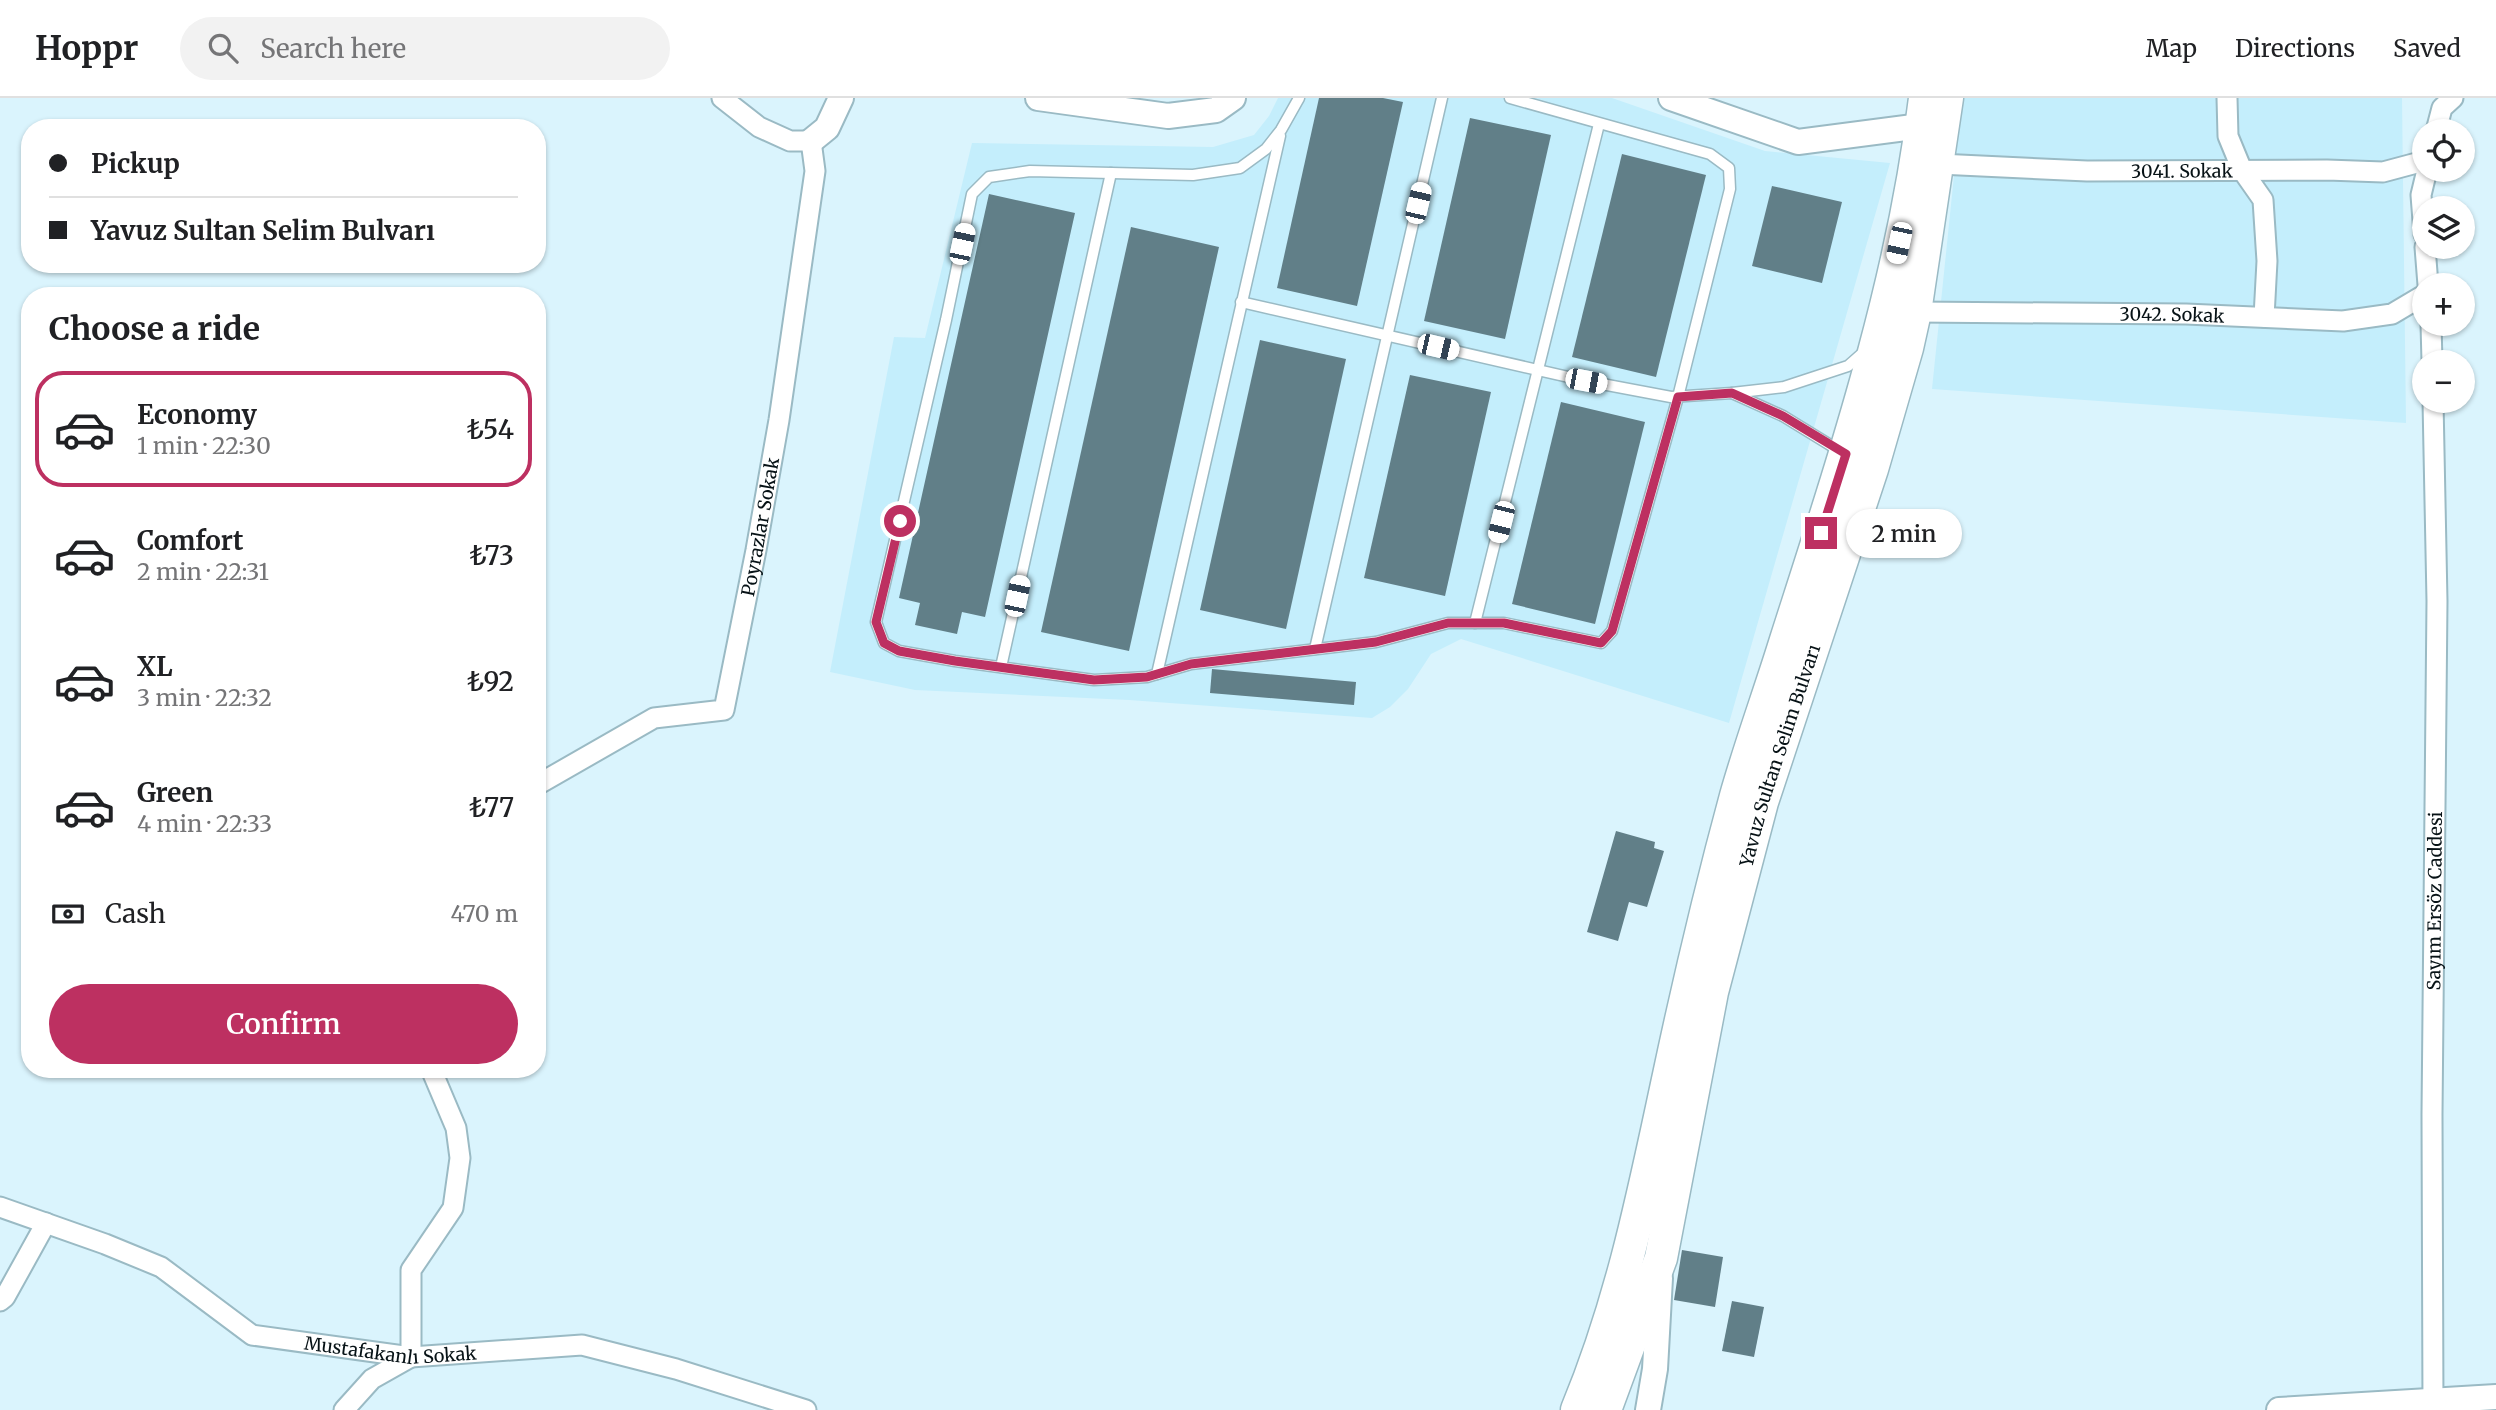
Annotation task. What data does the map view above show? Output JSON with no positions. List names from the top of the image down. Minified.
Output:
{"streets":{"main road":["Yavuz Sultan Selim Bulvarı"],"street":["3041. Sokak","3042. Sokak","Poyrazlar Sokak","Sayım Ersöz Caddesi","Mustafakanlı Sokak"]},"crossings":[["3041. Sokak","Yavuz Sultan Selim Bulvarı"],["3042. Sokak","Yavuz Sultan Selim Bulvarı"]],"page":{"header":"Hoppr","search":"Search here","nav":["Map","Directions","Saved"],"map_buttons":["+","−"],"banner":["Pickup","Yavuz Sultan Selim Bulvarı"],"heading":"Choose a ride","list":[{"name":"Economy","note":"1 min · 22:30","value":"₺54"},{"name":"Comfort","note":"2 min · 22:31","value":"₺73"},{"name":"XL","note":"3 min · 22:32","value":"₺92"},{"name":"Green","note":"4 min · 22:33","value":"₺77"}],"bubble":"2 min","pay":["Cash","470 m"],"buttons":"Confirm"}}
